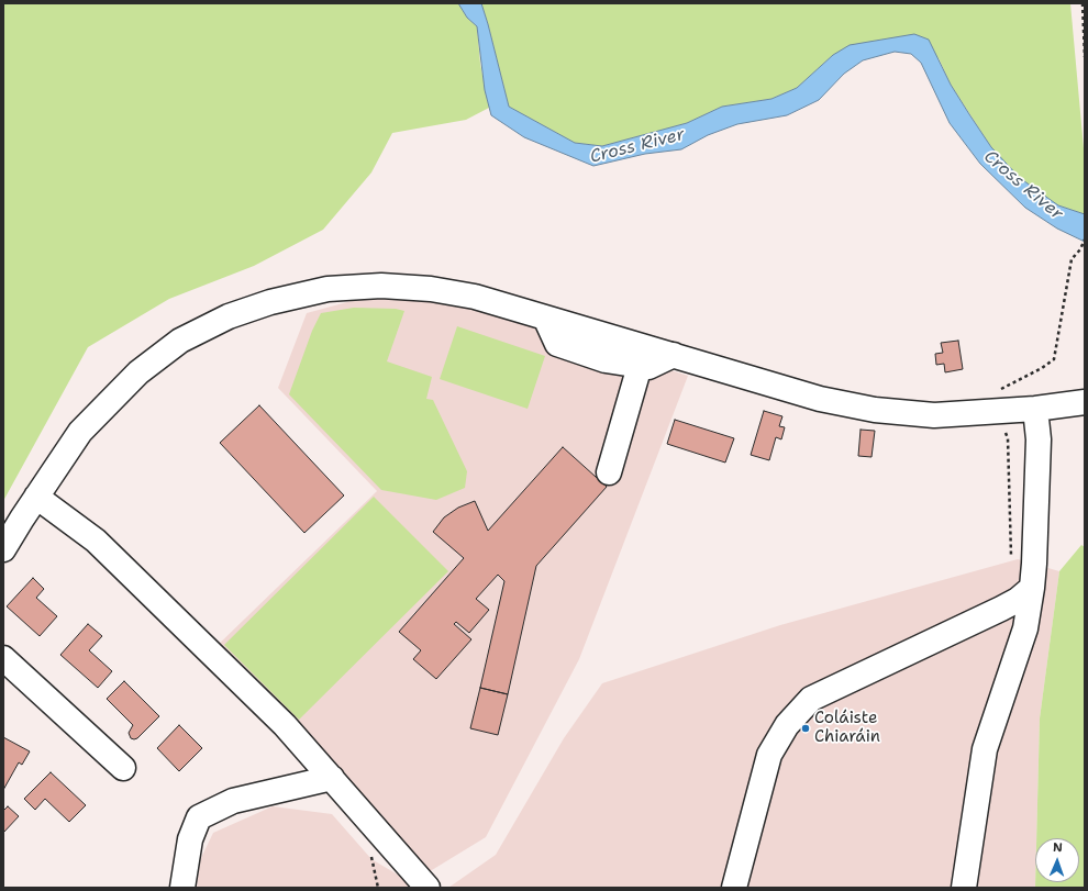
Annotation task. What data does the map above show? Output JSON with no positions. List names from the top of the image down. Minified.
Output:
{"water":["Cross River"],"places":["Coláiste Chiaráin"],"north":"top"}
